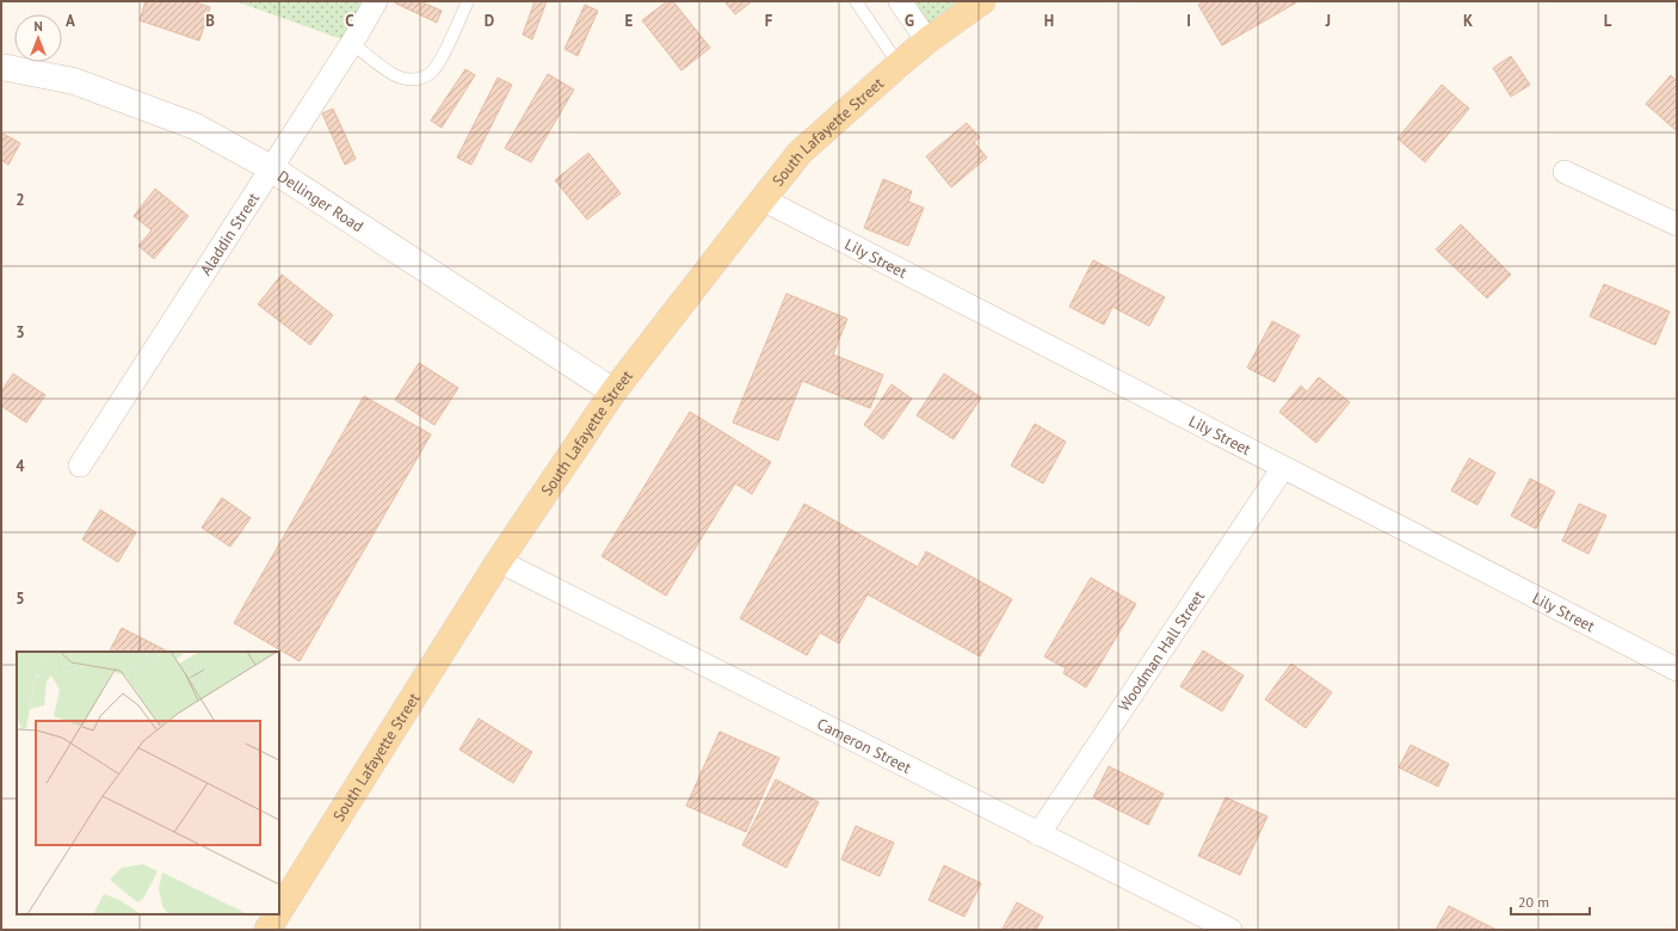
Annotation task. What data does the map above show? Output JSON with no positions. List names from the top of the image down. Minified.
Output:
{"streets":{"main road":["South Lafayette Street"],"street":["Dellinger Road","Aladdin Street","Lily Street","Woodman Hall Street","Cameron Street"]},"crossings":[["South Lafayette Street","Dellinger Road"],["South Lafayette Street","Lily Street"],["South Lafayette Street","Cameron Street"],["Dellinger Road","Aladdin Street"],["Lily Street","Woodman Hall Street"],["Woodman Hall Street","Cameron Street"]],"scale_bar":"20 m","north":"top","grid":{"columns":["A","B","C","D","E","F","G","H","I","J","K","L"],"rows":["2","3","4","5"]}}
